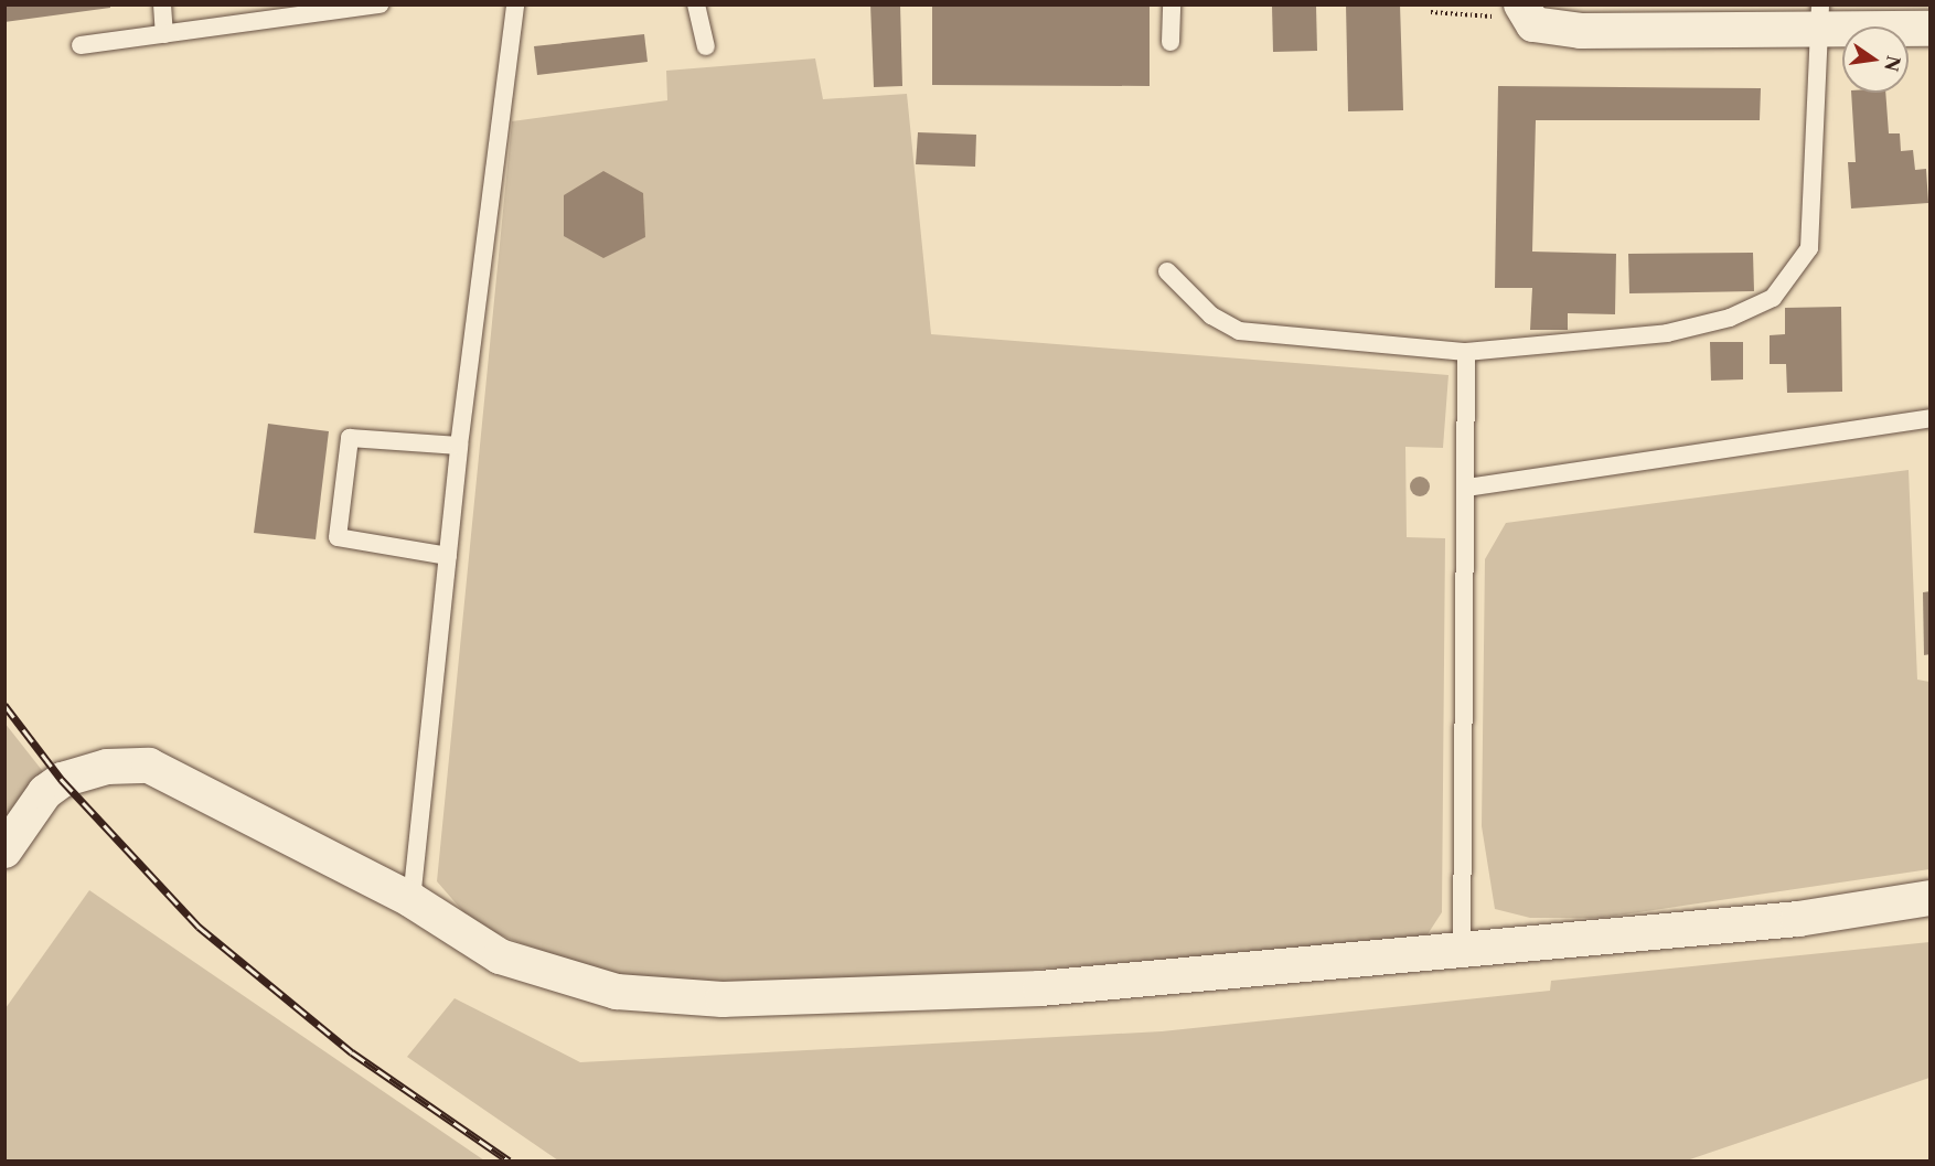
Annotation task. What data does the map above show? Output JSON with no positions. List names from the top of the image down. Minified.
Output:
{"north":"right"}
